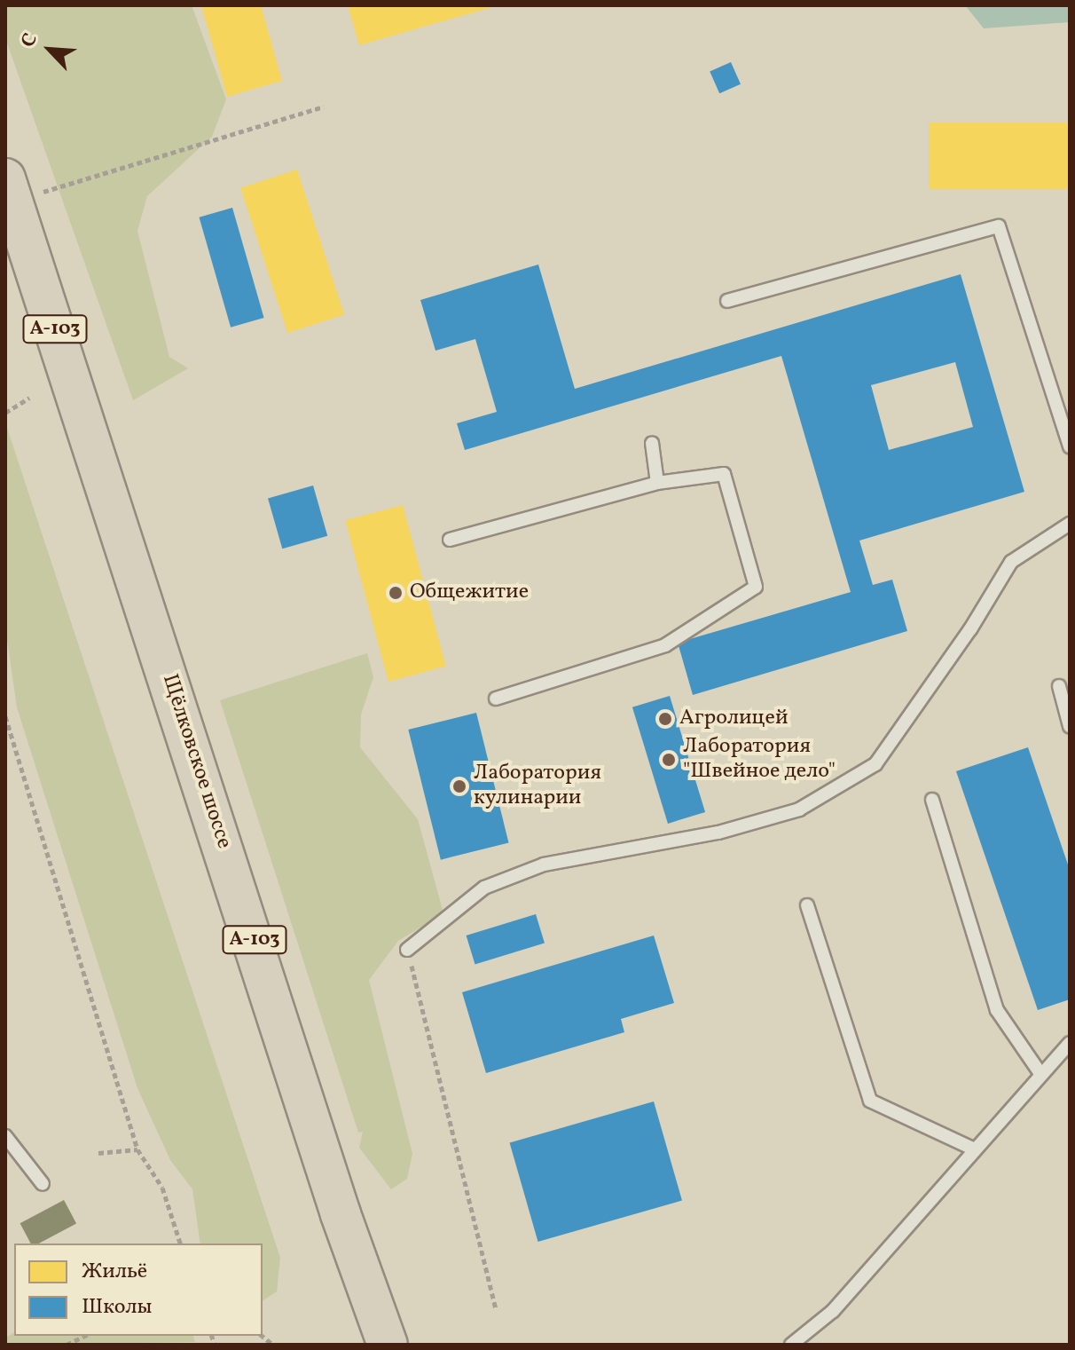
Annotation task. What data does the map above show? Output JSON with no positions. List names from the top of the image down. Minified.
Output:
{"streets":{"main road":["А-103","Щёлковское шоссе"]},"places":["Общежитие","Агролицей","Лаборатория \"Швейное дело\"","Лаборатория кулинарии"],"legend":["Жильё","Школы"],"north":"top left"}
